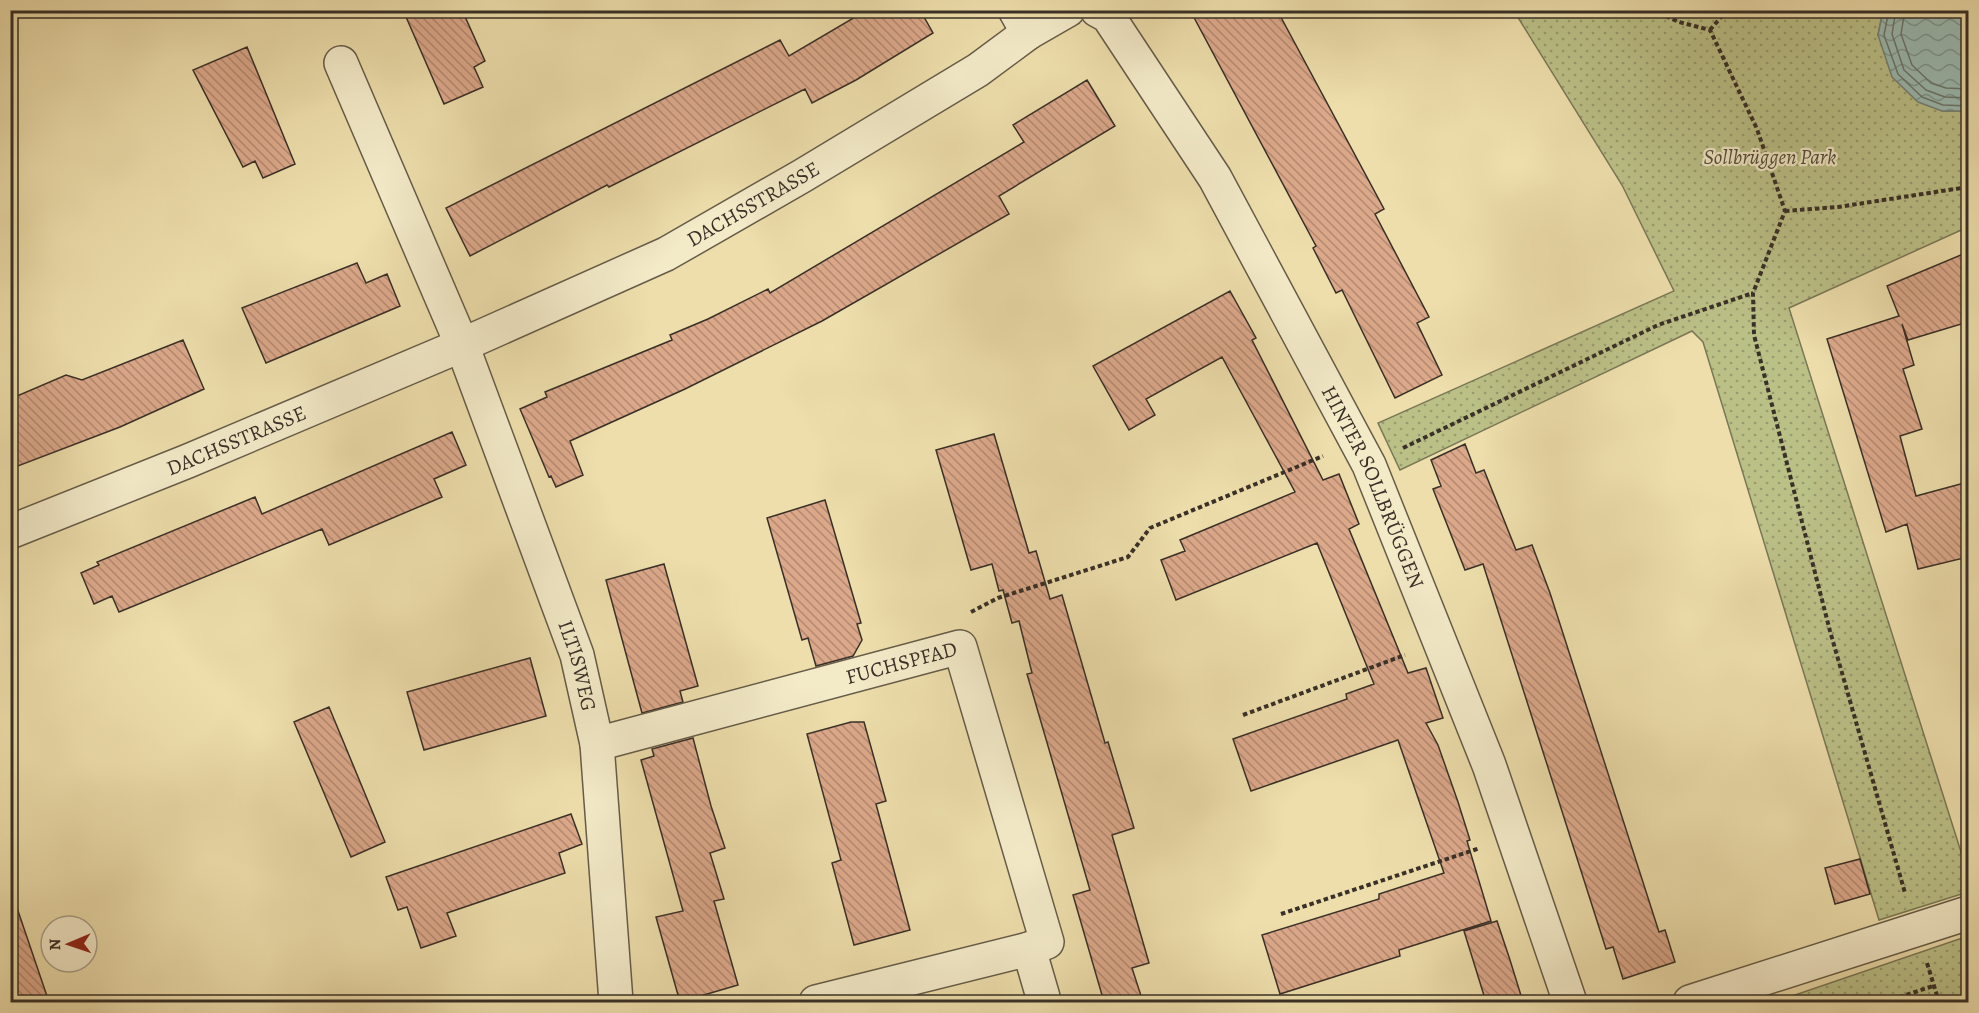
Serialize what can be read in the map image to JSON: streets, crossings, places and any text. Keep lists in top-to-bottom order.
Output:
{
  "streets": {
    "street": [
      "DACHSSTRASSE",
      "HINTER SOLLBRÜGGEN",
      "ILTISWEG",
      "FUCHSPFAD"
    ]
  },
  "crossings": [
    ["DACHSSTRASSE", "ILTISWEG"],
    ["ILTISWEG", "FUCHSPFAD"]
  ],
  "parks": ["Sollbrüggen Park"],
  "north": "left"
}
